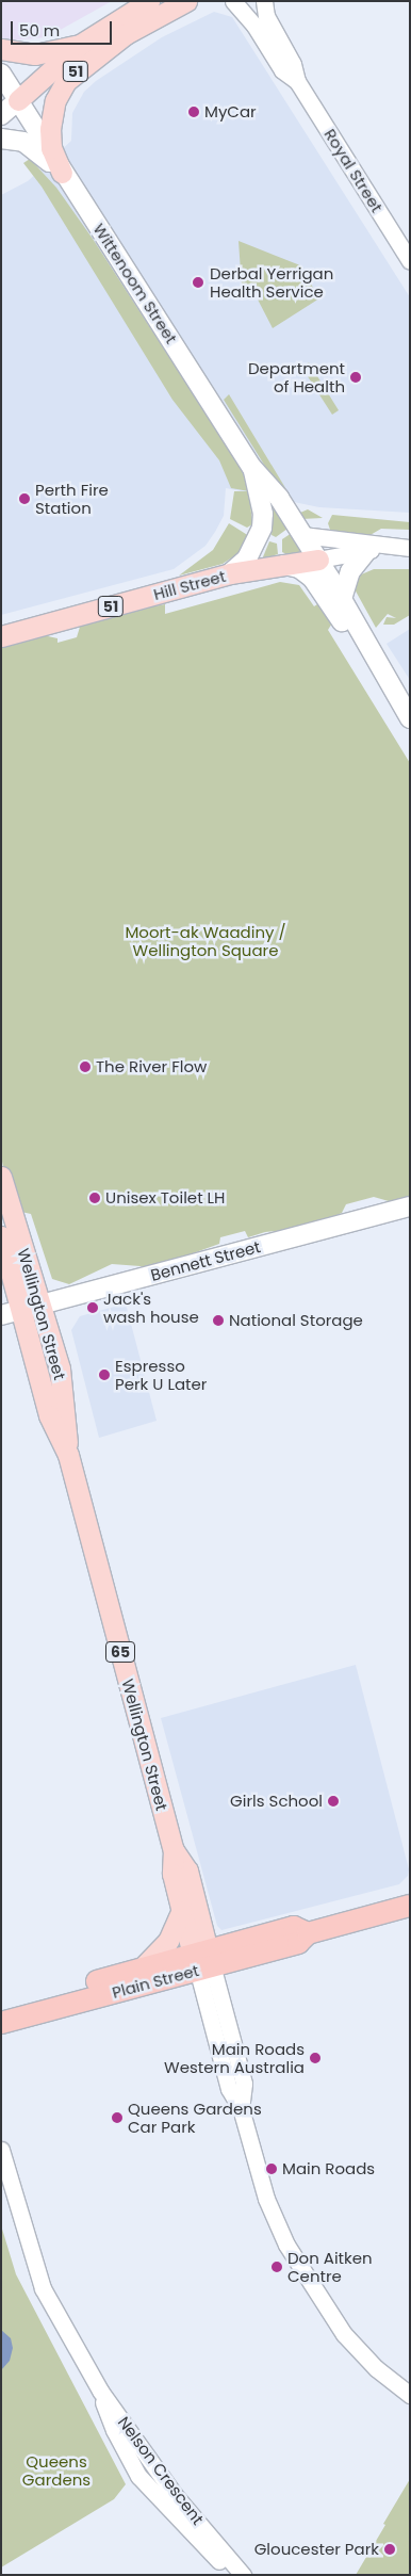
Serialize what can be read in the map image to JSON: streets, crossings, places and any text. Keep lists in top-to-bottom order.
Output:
{
  "streets": {
    "highway": ["Plain Street"],
    "main road": [
      "51",
      "Wittenoom Street",
      "Hill Street",
      "Bennett Street",
      "Wellington Street",
      "65"
    ],
    "street": ["Royal Street", "Nelson Crescent"]
  },
  "crossings": [
    ["51", "Wittenoom Street"],
    ["Wittenoom Street", "Hill Street"],
    ["Bennett Street", "Wellington Street"],
    ["Wellington Street", "Plain Street"]
  ],
  "parks": ["Moort-ak Waadiny / Wellington Square", "Queens Gardens"],
  "places": [
    "MyCar",
    "Derbal Yerrigan Health Service",
    "Department of Health",
    "Perth Fire Station",
    "The River Flow",
    "Unisex Toilet LH",
    "Jack's wash house",
    "National Storage",
    "Espresso Perk U Later",
    "Girls School",
    "Main Roads Western Australia",
    "Queens Gardens Car Park",
    "Main Roads",
    "Don Aitken Centre",
    "Gloucester Park"
  ],
  "scale_bar": "50 m"
}
